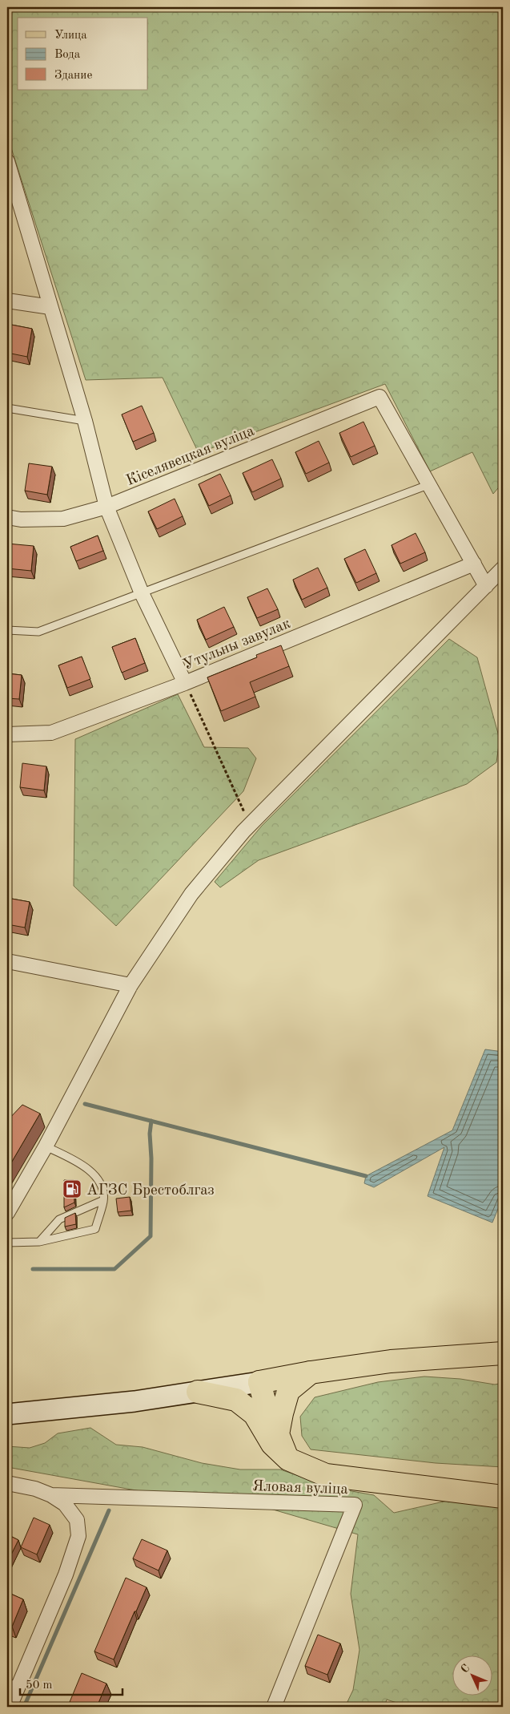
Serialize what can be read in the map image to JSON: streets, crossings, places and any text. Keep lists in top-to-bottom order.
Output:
{
  "streets": {
    "street": ["Кіселявецкая вуліца", "Утульны завулак", "Яловая вуліца"]
  },
  "places": {
    "fuel station": ["АГЗС Брестоблгаз"]
  },
  "legend": ["Улица", "Вода", "Здание"],
  "scale_bar": "50 m",
  "north": "top left"
}
